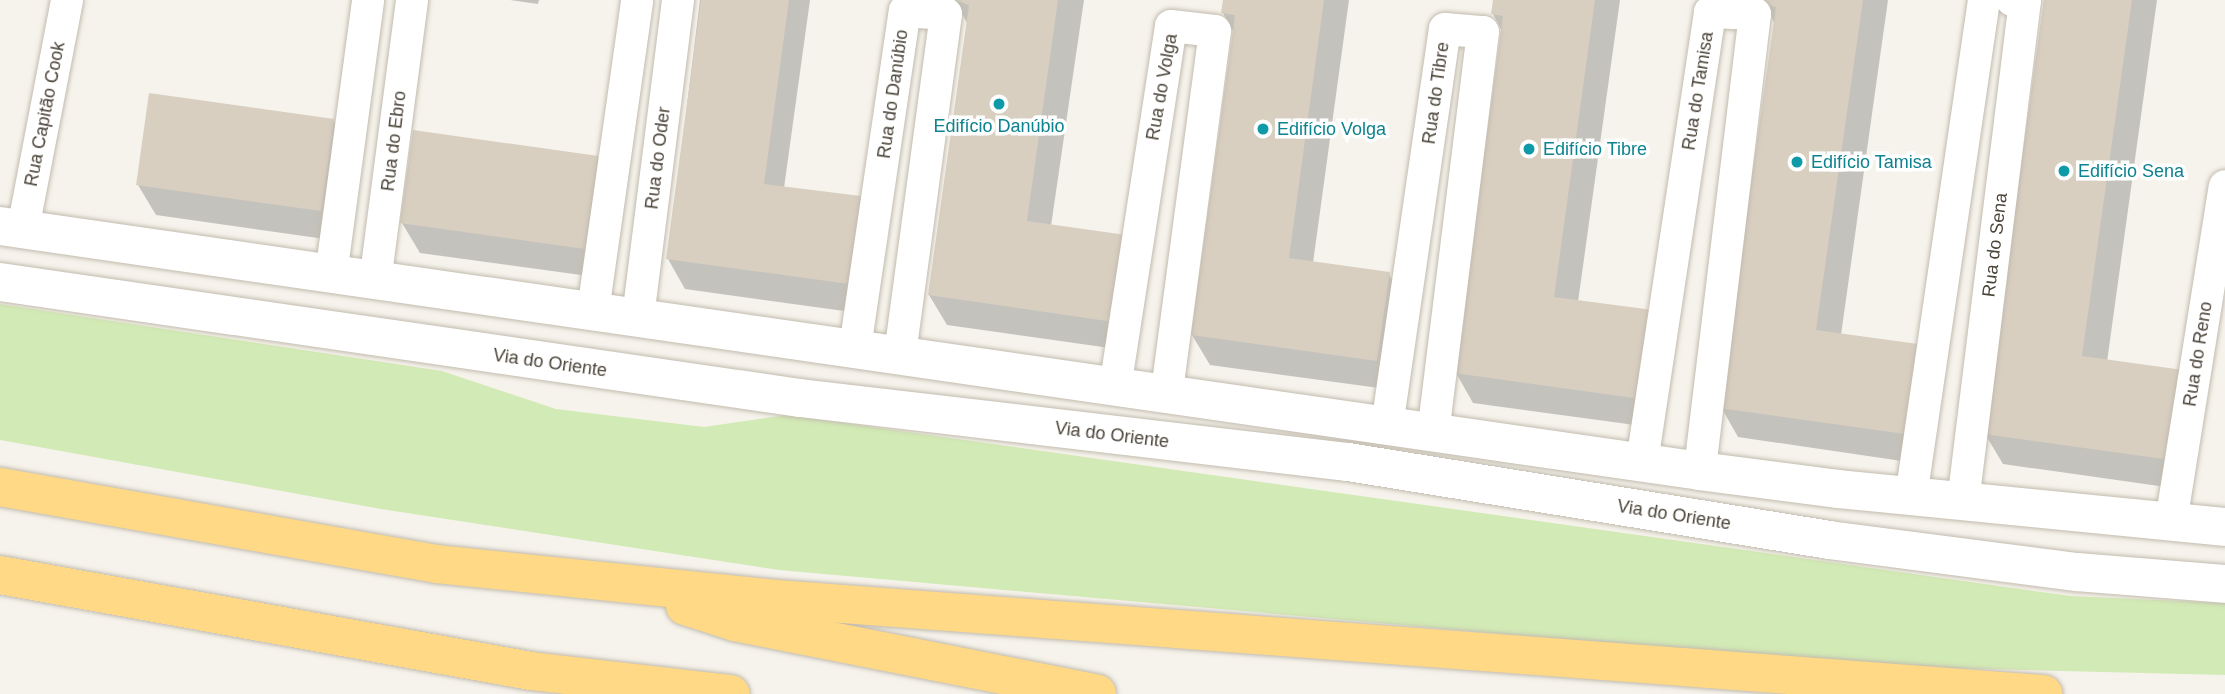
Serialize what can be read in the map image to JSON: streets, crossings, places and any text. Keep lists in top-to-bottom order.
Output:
{
  "streets": {
    "street": [
      "Rua do Volga",
      "Rua do Tamisa",
      "Rua do Tibre",
      "Rua do Danúbio",
      "Rua Capitão Cook",
      "Rua do Ebro",
      "Rua do Oder",
      "Rua do Sena",
      "Rua do Reno",
      "Via do Oriente"
    ]
  },
  "places": [
    "Edifício Danúbio",
    "Edifício Volga",
    "Edifício Tibre",
    "Edifício Tamisa",
    "Edifício Sena"
  ]
}
